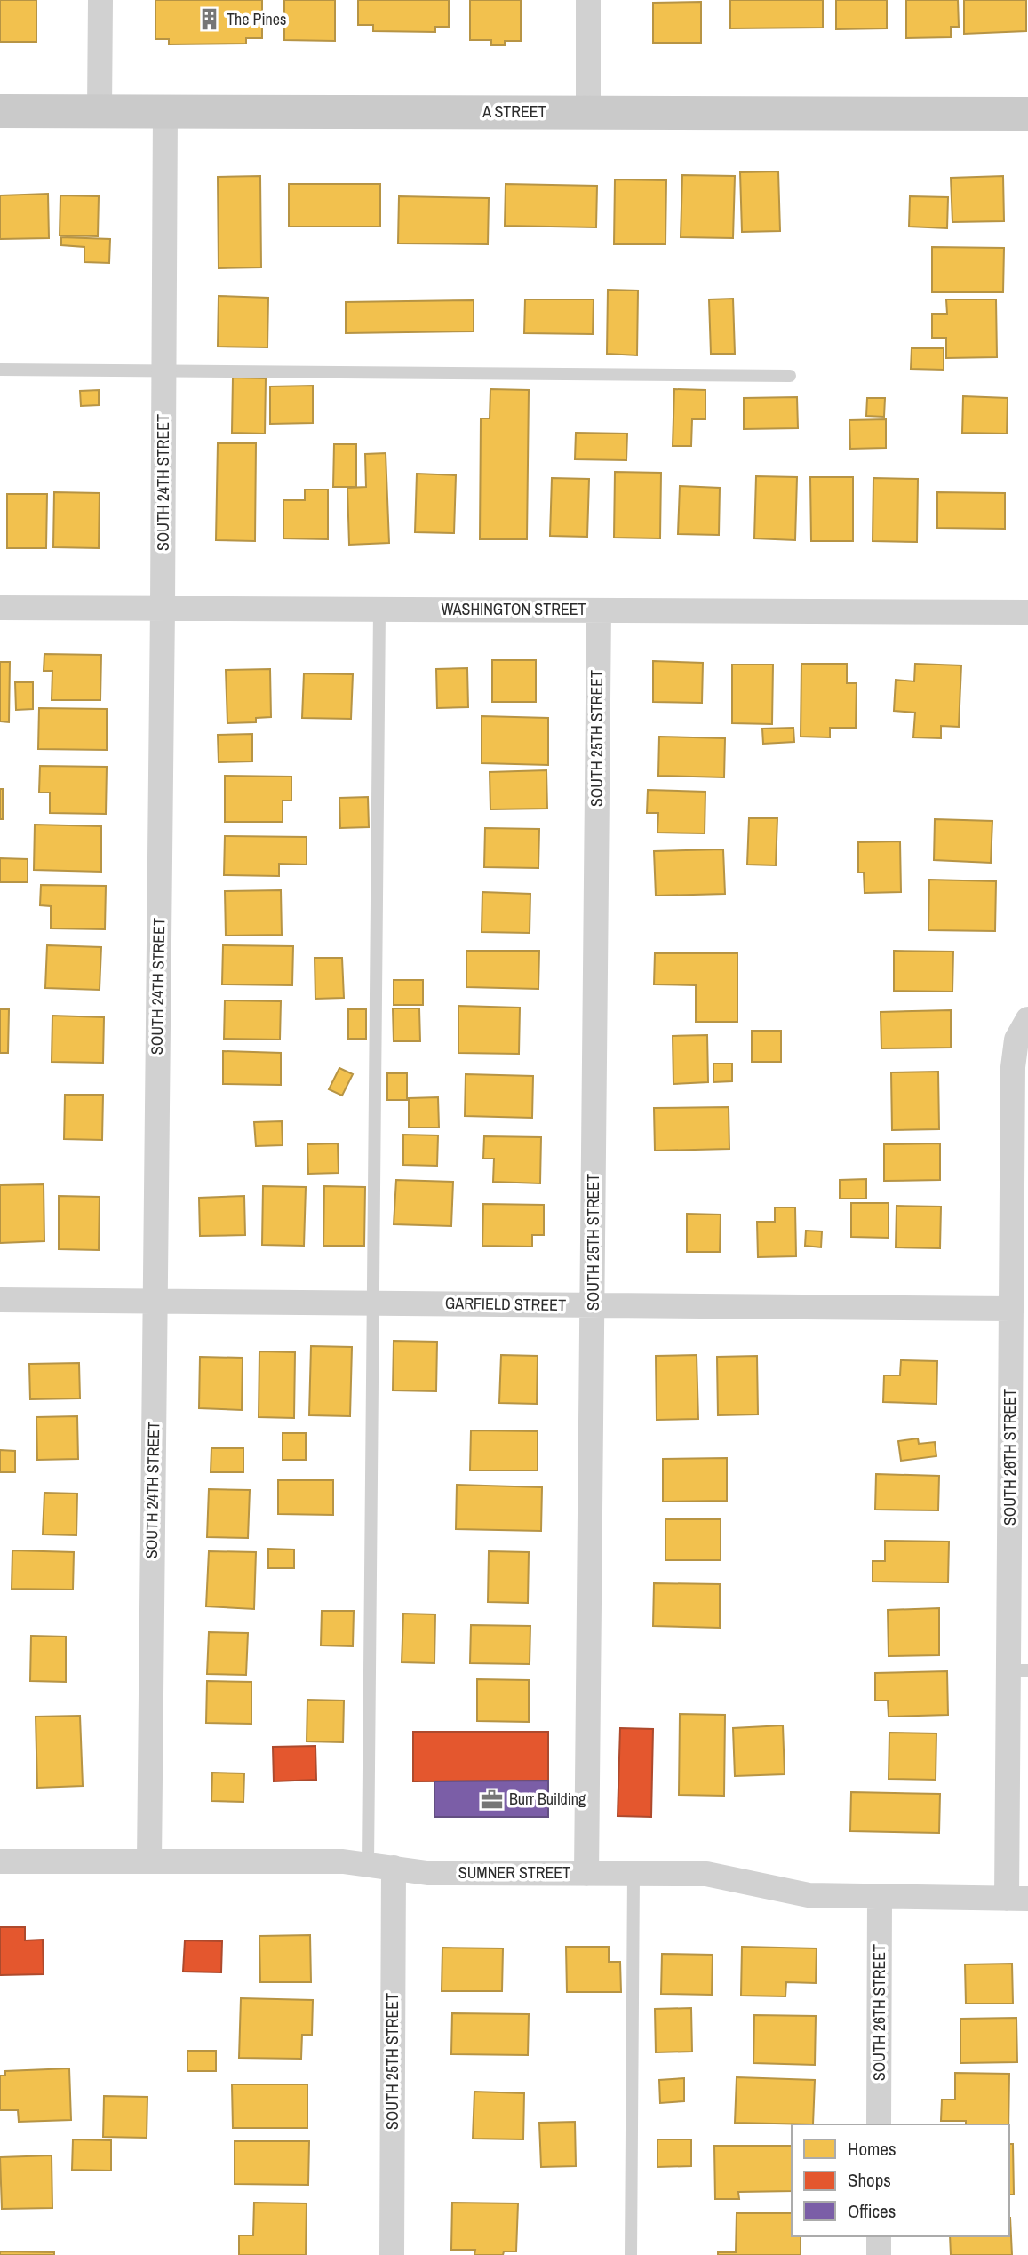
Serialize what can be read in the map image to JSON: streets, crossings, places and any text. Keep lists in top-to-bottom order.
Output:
{
  "streets": {
    "main road": ["A STREET"],
    "street": [
      "SOUTH 24TH STREET",
      "WASHINGTON STREET",
      "SOUTH 25TH STREET",
      "GARFIELD STREET",
      "SOUTH 26TH STREET",
      "SUMNER STREET"
    ]
  },
  "crossings": [
    ["A STREET", "SOUTH 24TH STREET"],
    ["SOUTH 24TH STREET", "WASHINGTON STREET"],
    ["SOUTH 24TH STREET", "GARFIELD STREET"],
    ["SOUTH 24TH STREET", "SUMNER STREET"],
    ["WASHINGTON STREET", "SOUTH 25TH STREET"],
    ["SOUTH 25TH STREET", "GARFIELD STREET"],
    ["SOUTH 25TH STREET", "SUMNER STREET"],
    ["GARFIELD STREET", "SOUTH 26TH STREET"],
    ["SOUTH 26TH STREET", "SUMNER STREET"]
  ],
  "places": {
    "building": ["The Pines"],
    "office": ["Burr Building"]
  },
  "legend": ["Homes", "Shops", "Offices"]
}
